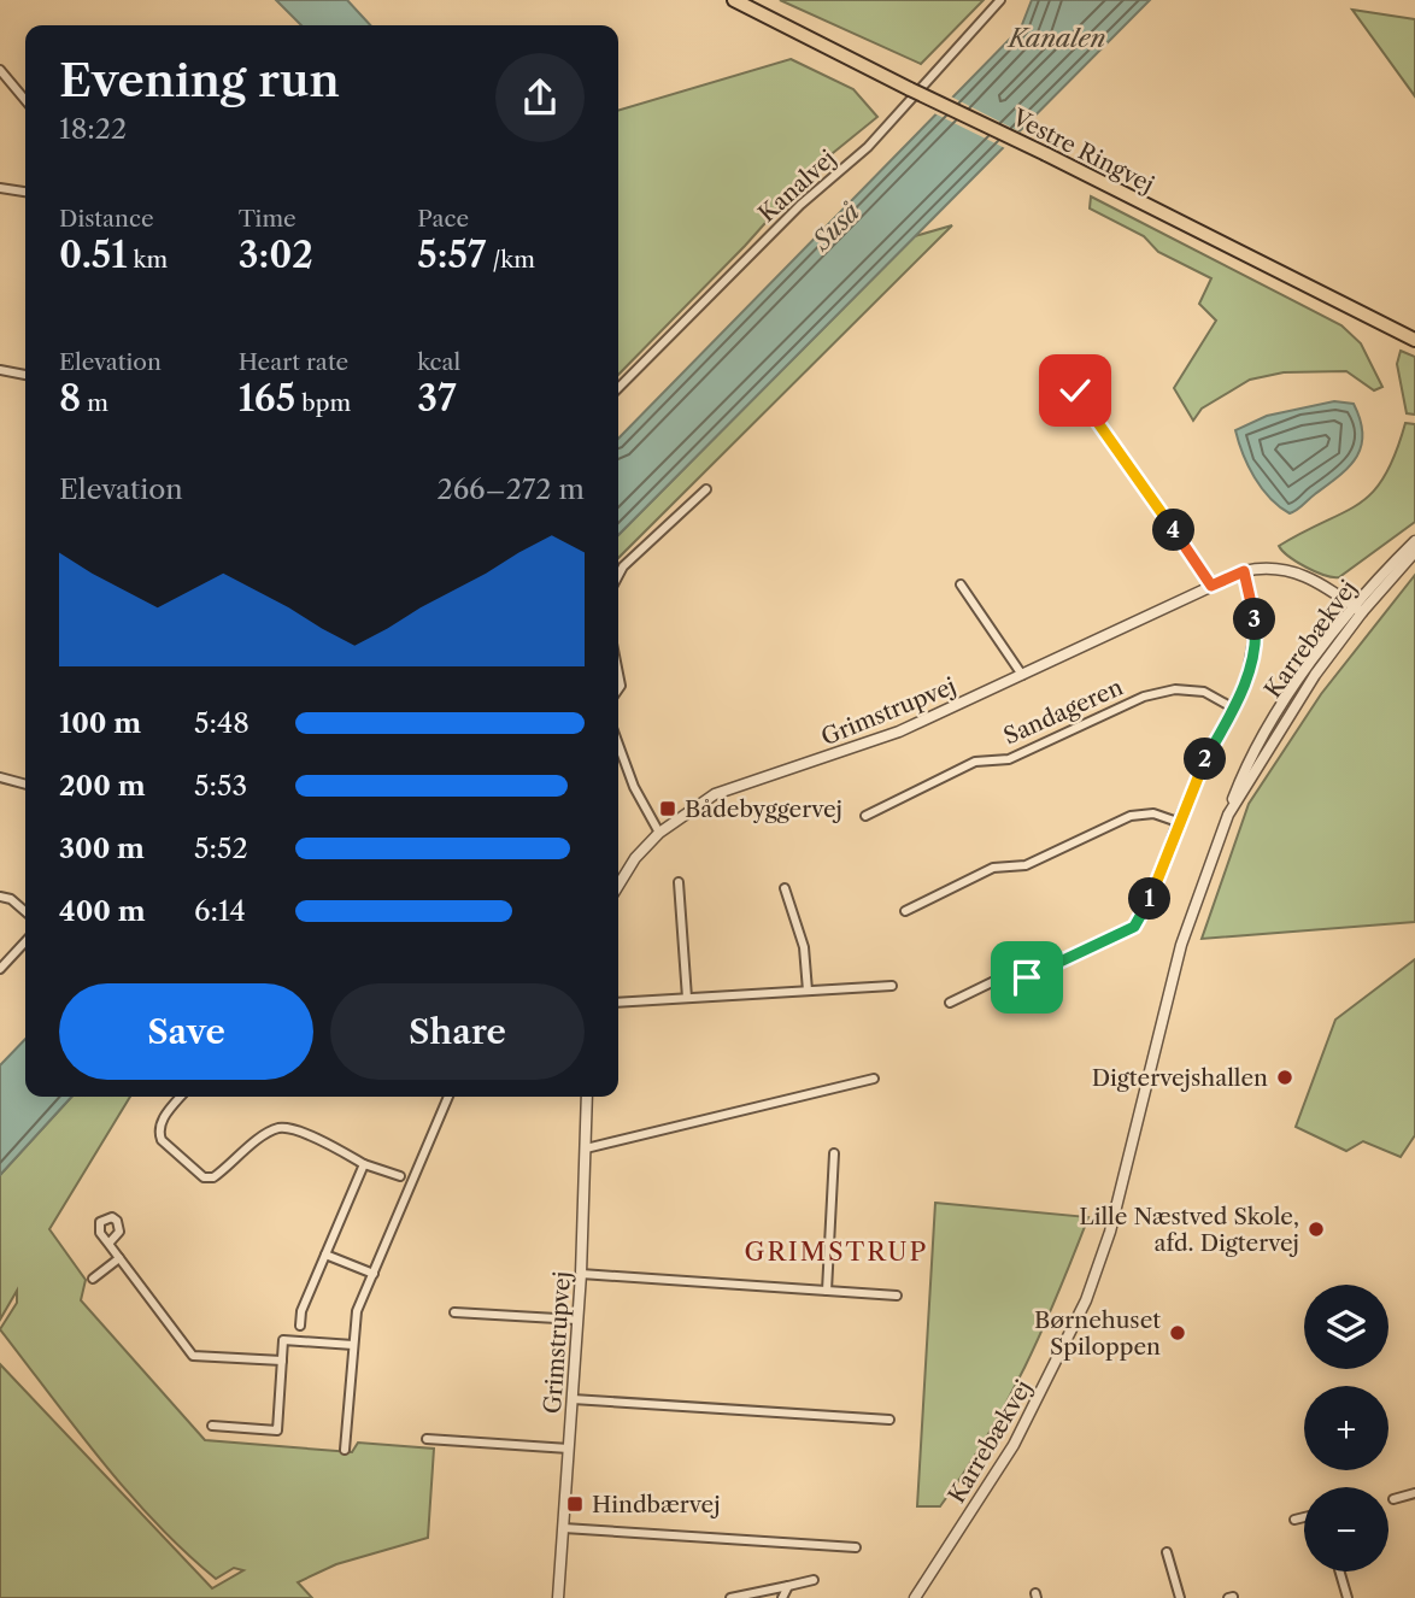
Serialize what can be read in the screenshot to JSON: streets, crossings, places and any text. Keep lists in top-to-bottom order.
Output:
{
  "streets": {
    "main road": ["Vestre Ringvej"],
    "street": [
      "Kanalvej",
      "Karrebækvej",
      "Grimstrupvej",
      "Sandageren"
    ]
  },
  "crossings": [
    ["Karrebækvej", "Grimstrupvej"]
  ],
  "districts": ["GRIMSTRUP"],
  "water": ["Kanalen", "Suså"],
  "places": {
    "transit": ["Bådebyggervej", "Hindbærvej"],
    "other": ["Digtervejshallen", "Lille Næstved Skole, afd. Digtervej", "Børnehuset Spiloppen"]
  },
  "page": {
    "heading": ["Evening run", "18:22"],
    "stats": [
      ["Distance", "0.51 km"],
      ["Time", "3:02"],
      ["Pace", "5:57 /km"],
      ["Elevation", "8 m"],
      ["Heart rate", "165 bpm"],
      ["kcal", "37"]
    ],
    "chart": ["Elevation", "266–272 m"],
    "pins": [
      "4",
      "3",
      "2",
      "1"
    ],
    "list": [
      {
        "name": "100 m",
        "note": "5:48"
      },
      {
        "name": "200 m",
        "note": "5:53"
      },
      {
        "name": "300 m",
        "note": "5:52"
      },
      {
        "name": "400 m",
        "note": "6:14"
      }
    ],
    "buttons": ["Save", "Share"],
    "map_buttons": ["+", "−"]
  }
}
